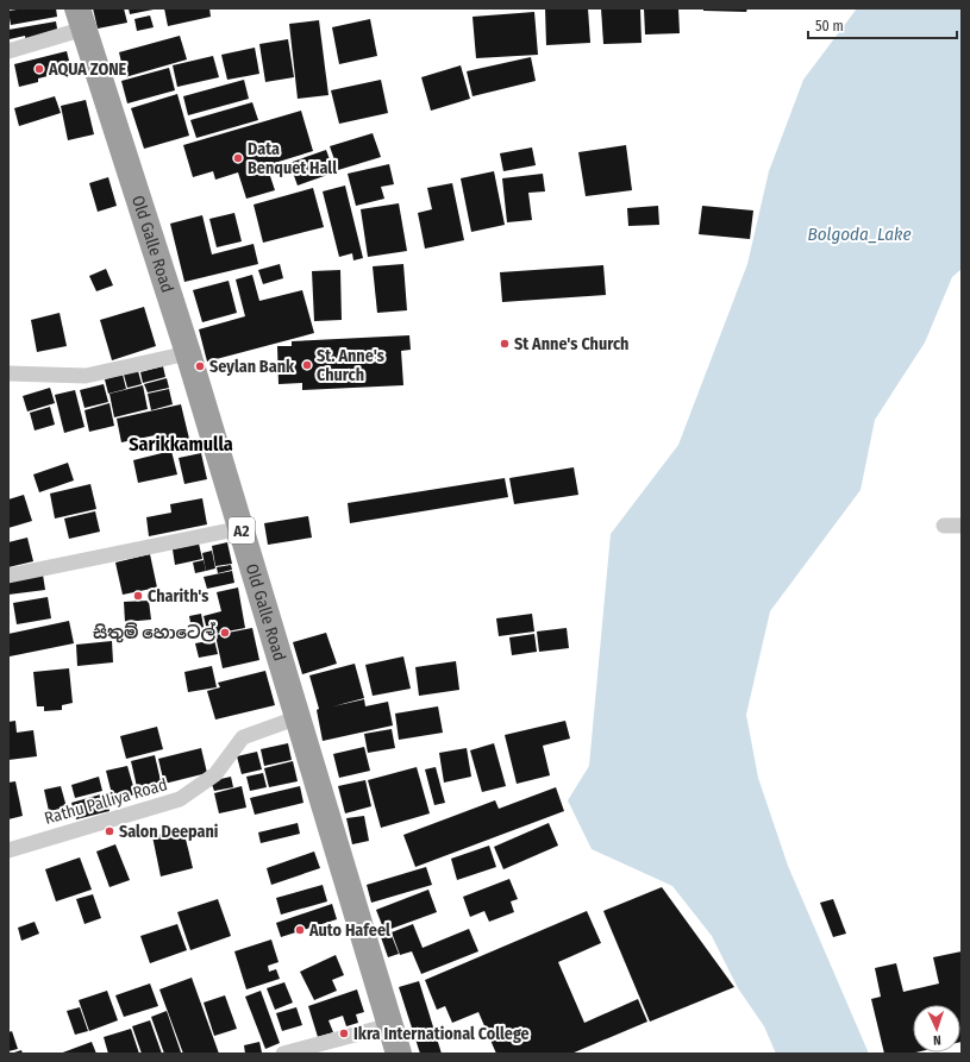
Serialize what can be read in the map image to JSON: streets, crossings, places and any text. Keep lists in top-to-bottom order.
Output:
{
  "streets": {
    "highway": ["Old Galle Road", "A2"],
    "street": ["Rathu Palliya Road"]
  },
  "crossings": [
    ["Old Galle Road", "Rathu Palliya Road"]
  ],
  "districts": ["Sarikkamulla"],
  "water": ["Bolgoda_Lake"],
  "places": [
    "AQUA ZONE",
    "Data Benquet Hall",
    "St Anne's Church",
    "St. Anne's Church",
    "Seylan Bank",
    "Charith's",
    "සිතුම් හොටෙල්",
    "Salon Deepani",
    "Auto Hafeel",
    "Ikra International College"
  ],
  "scale_bar": "50 m",
  "north": "bottom"
}
